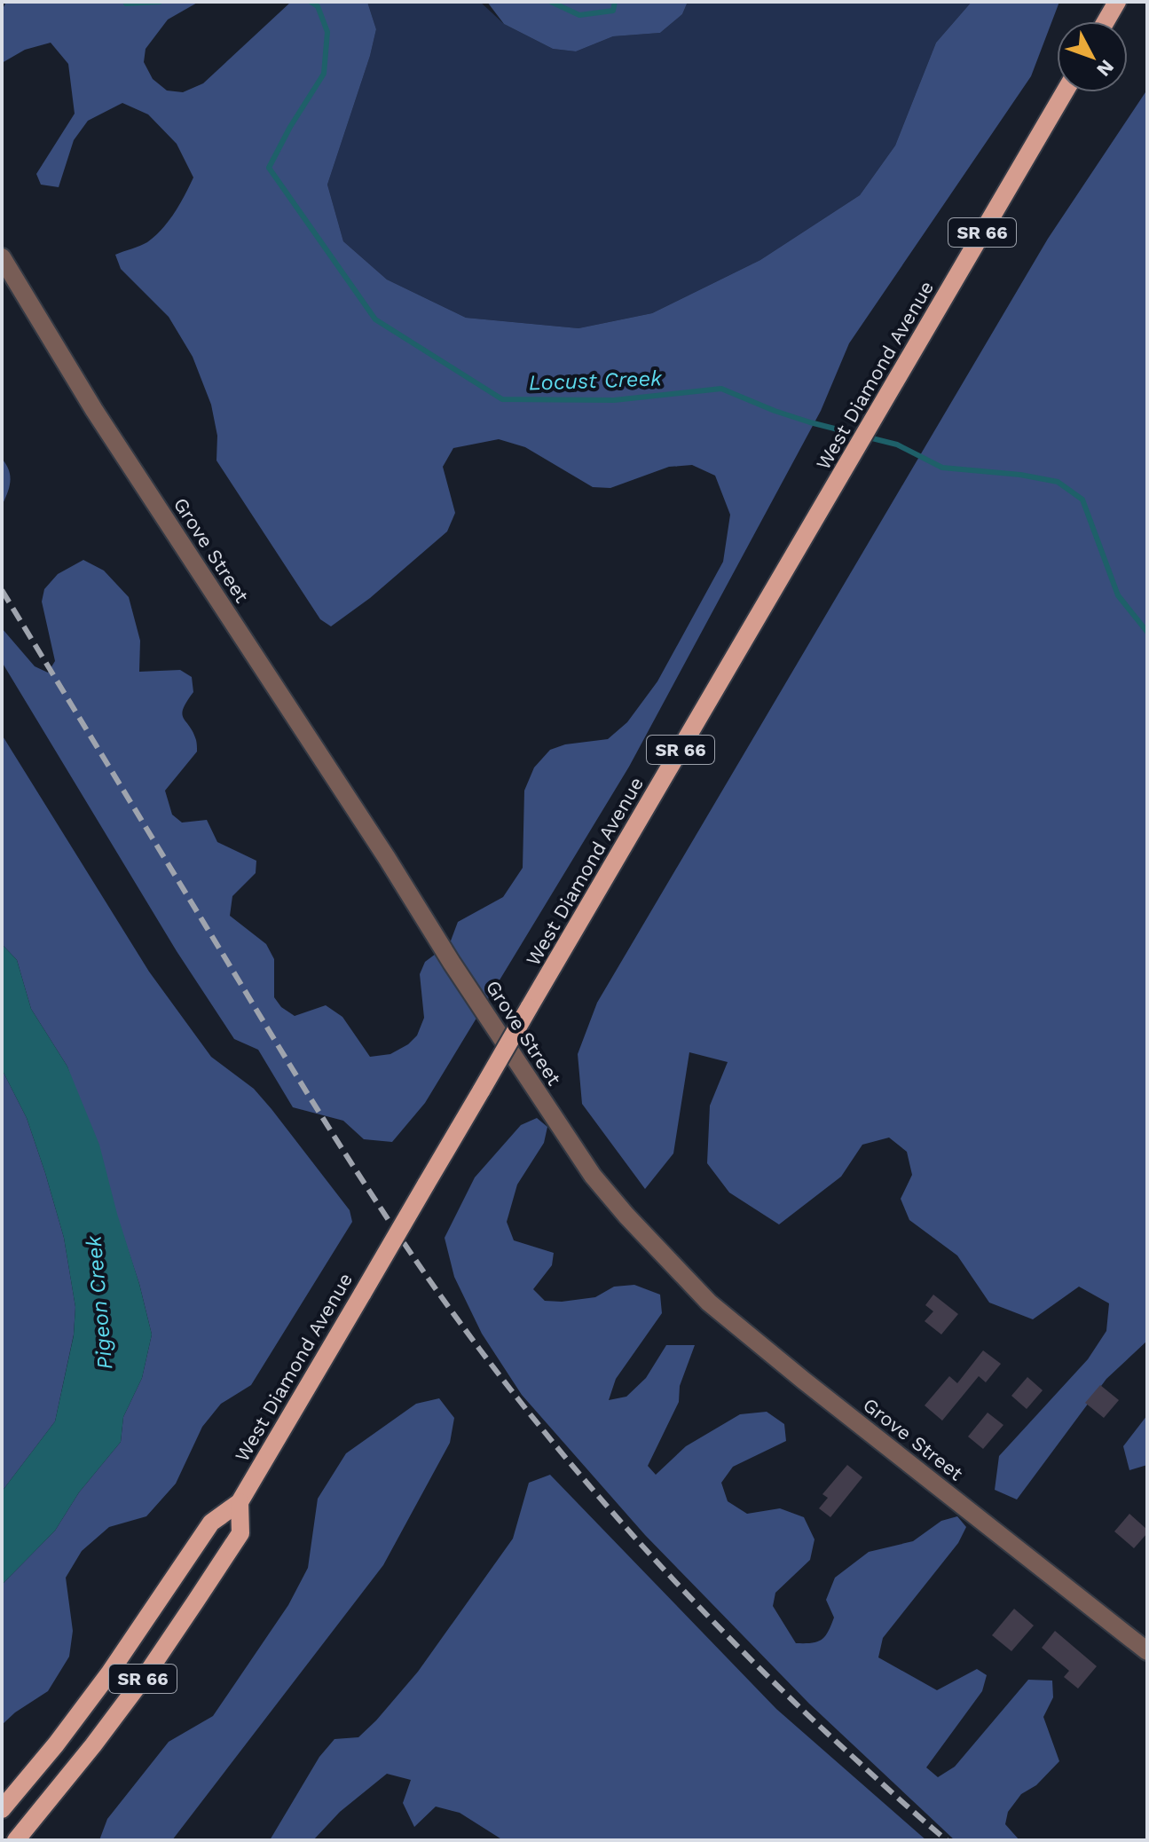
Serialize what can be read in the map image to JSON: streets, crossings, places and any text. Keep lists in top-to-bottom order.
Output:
{
  "streets": {
    "main road": ["SR 66", "West Diamond Avenue"],
    "street": ["Grove Street"]
  },
  "water": ["Locust Creek", "Pigeon Creek"],
  "north": "bottom right"
}
